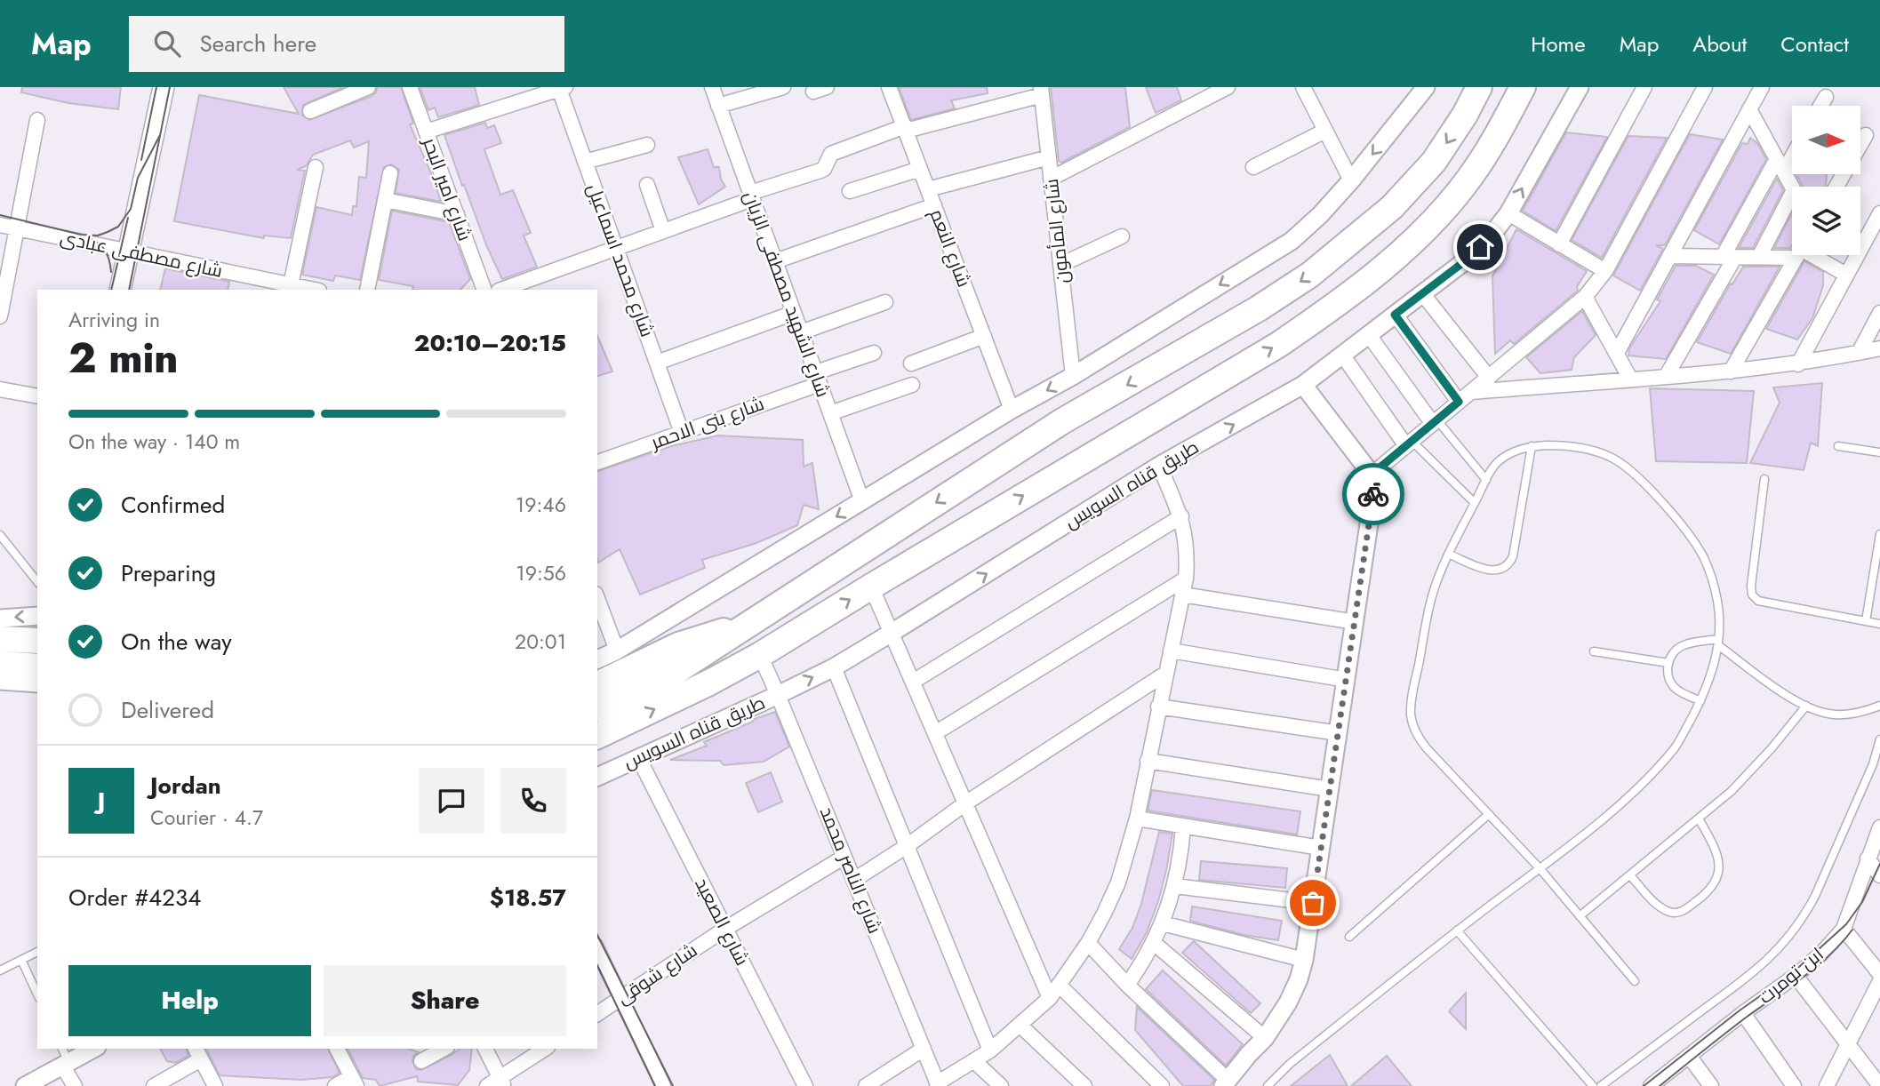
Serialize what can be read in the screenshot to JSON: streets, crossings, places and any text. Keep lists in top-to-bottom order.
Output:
{
  "streets": {
    "highway": ["طريق قناه السويس"],
    "street": [
      "شارع امير البحر",
      "شارع المأمون",
      "شارع النعم",
      "شارع مصطفى عبادى",
      "شارع محمد اسماعيل",
      "شارع الشهيد مصطفى الزيان",
      "شارع بنى الاحمر",
      "شارع الناصر محمد",
      "شارع الصعيد",
      "شارع شوقى",
      "ابن تومرت"
    ]
  },
  "crossings": [
    ["شارع محمد اسماعيل", "شارع بنى الاحمر"],
    ["شارع الشهيد مصطفى الزيان", "شارع بنى الاحمر"],
    ["طريق قناه السويس", "شارع الناصر محمد"],
    ["طريق قناه السويس", "شارع الصعيد"],
    ["شارع الناصر محمد", "شارع شوقى"],
    ["شارع الصعيد", "شارع شوقى"]
  ],
  "north": "right",
  "page": {
    "header": "Map",
    "search": "Search here",
    "nav": [
      "Home",
      "Map",
      "About",
      "Contact"
    ],
    "heading": ["2 min", "Arriving in", "20:10–20:15"],
    "panel": [
      "Jordan",
      "Courier · 4.7",
      "Order #4234",
      "$18.57"
    ],
    "bar": "On the way · 140 m",
    "list": [
      ["Confirmed", "19:46"],
      ["Preparing", "19:56"],
      ["On the way", "20:01"],
      "Delivered"
    ],
    "round": "J",
    "buttons": ["Help", "Share"]
  }
}
